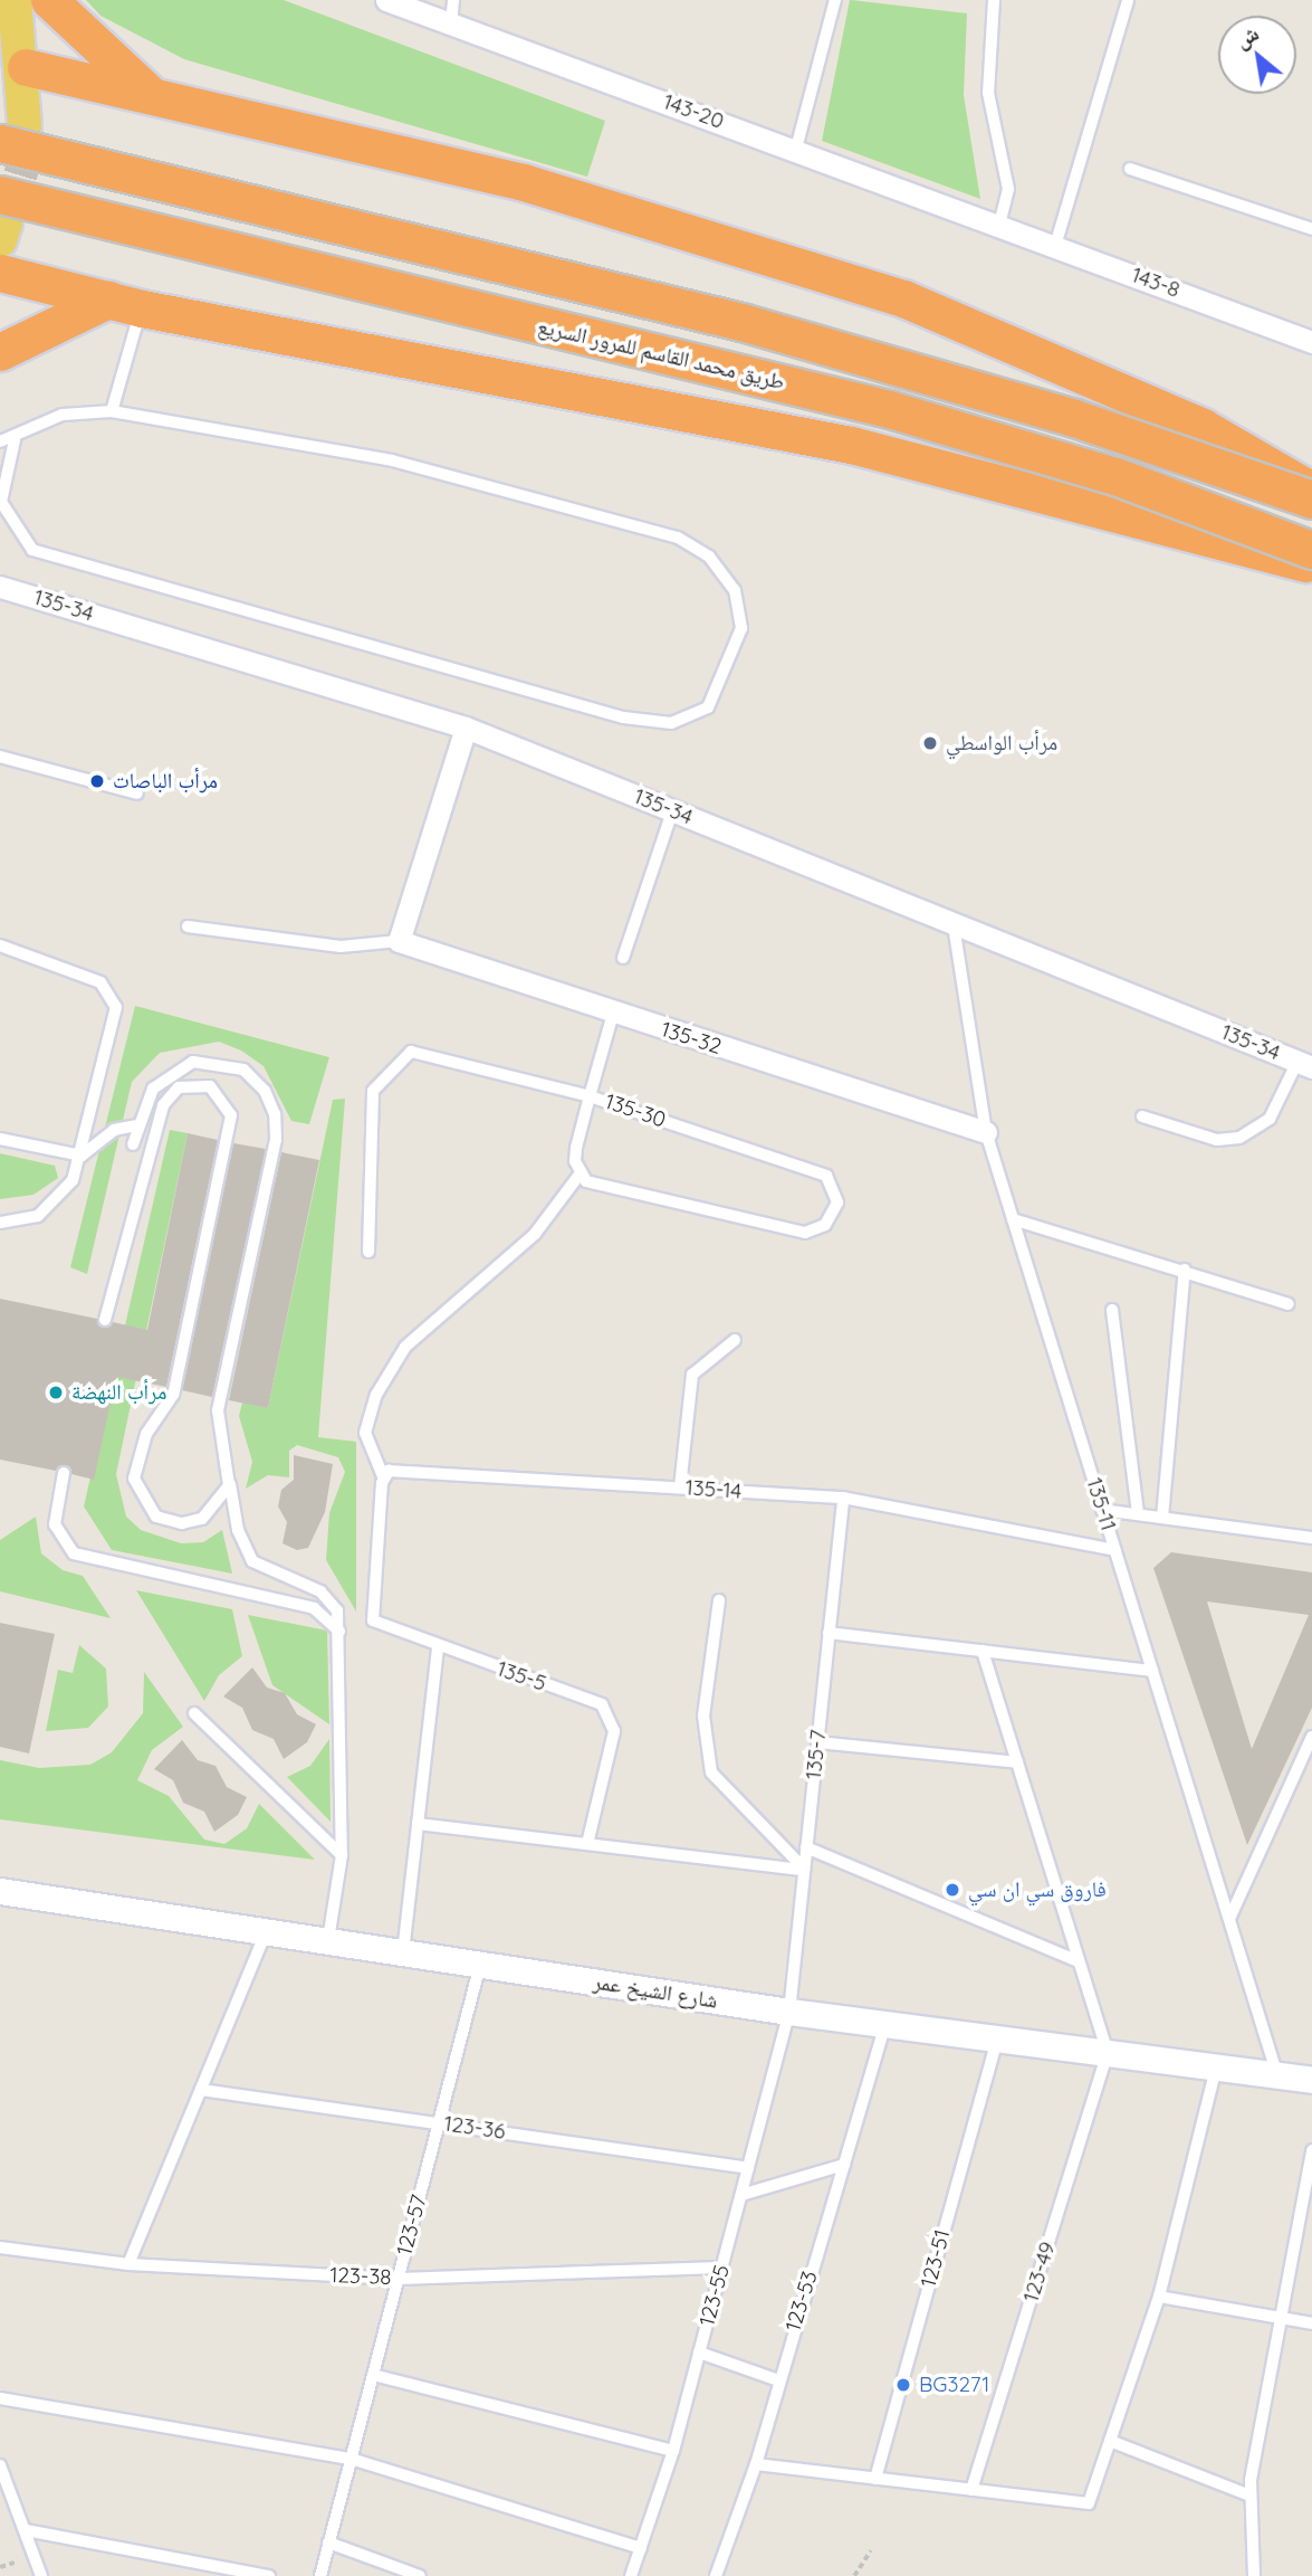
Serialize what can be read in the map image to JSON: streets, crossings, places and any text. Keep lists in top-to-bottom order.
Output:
{
  "streets": {
    "highway": ["طريق محمد القاسم للمرور السريع"],
    "street": [
      "143-20",
      "143-8",
      "135-34",
      "135-32",
      "شارع الشيخ عمر"
    ],
    "lane": [
      "135-30",
      "135-14",
      "135-11",
      "135-5",
      "135-7",
      "123-36",
      "123-57",
      "123-51",
      "123-49",
      "123-38",
      "123-55",
      "123-53"
    ]
  },
  "crossings": [
    ["143-20", "143-8"],
    ["135-34", "135-11"],
    ["135-32", "135-11"],
    ["135-14", "135-11"],
    ["135-14", "135-5"],
    ["135-14", "135-7"],
    ["135-11", "شارع الشيخ عمر"],
    ["135-7", "شارع الشيخ عمر"],
    ["135-7", "123-55"],
    ["شارع الشيخ عمر", "123-57"],
    ["شارع الشيخ عمر", "123-51"],
    ["شارع الشيخ عمر", "123-49"],
    ["شارع الشيخ عمر", "123-55"],
    ["شارع الشيخ عمر", "123-53"],
    ["123-36", "123-57"],
    ["123-36", "123-55"],
    ["123-57", "123-38"],
    ["123-38", "123-55"]
  ],
  "places": [
    "مرأب الواسطي",
    "مرأب الباصات",
    "مرأب النهضة",
    "فاروق سي ان سي",
    "BG3271"
  ],
  "north": "top left"
}
